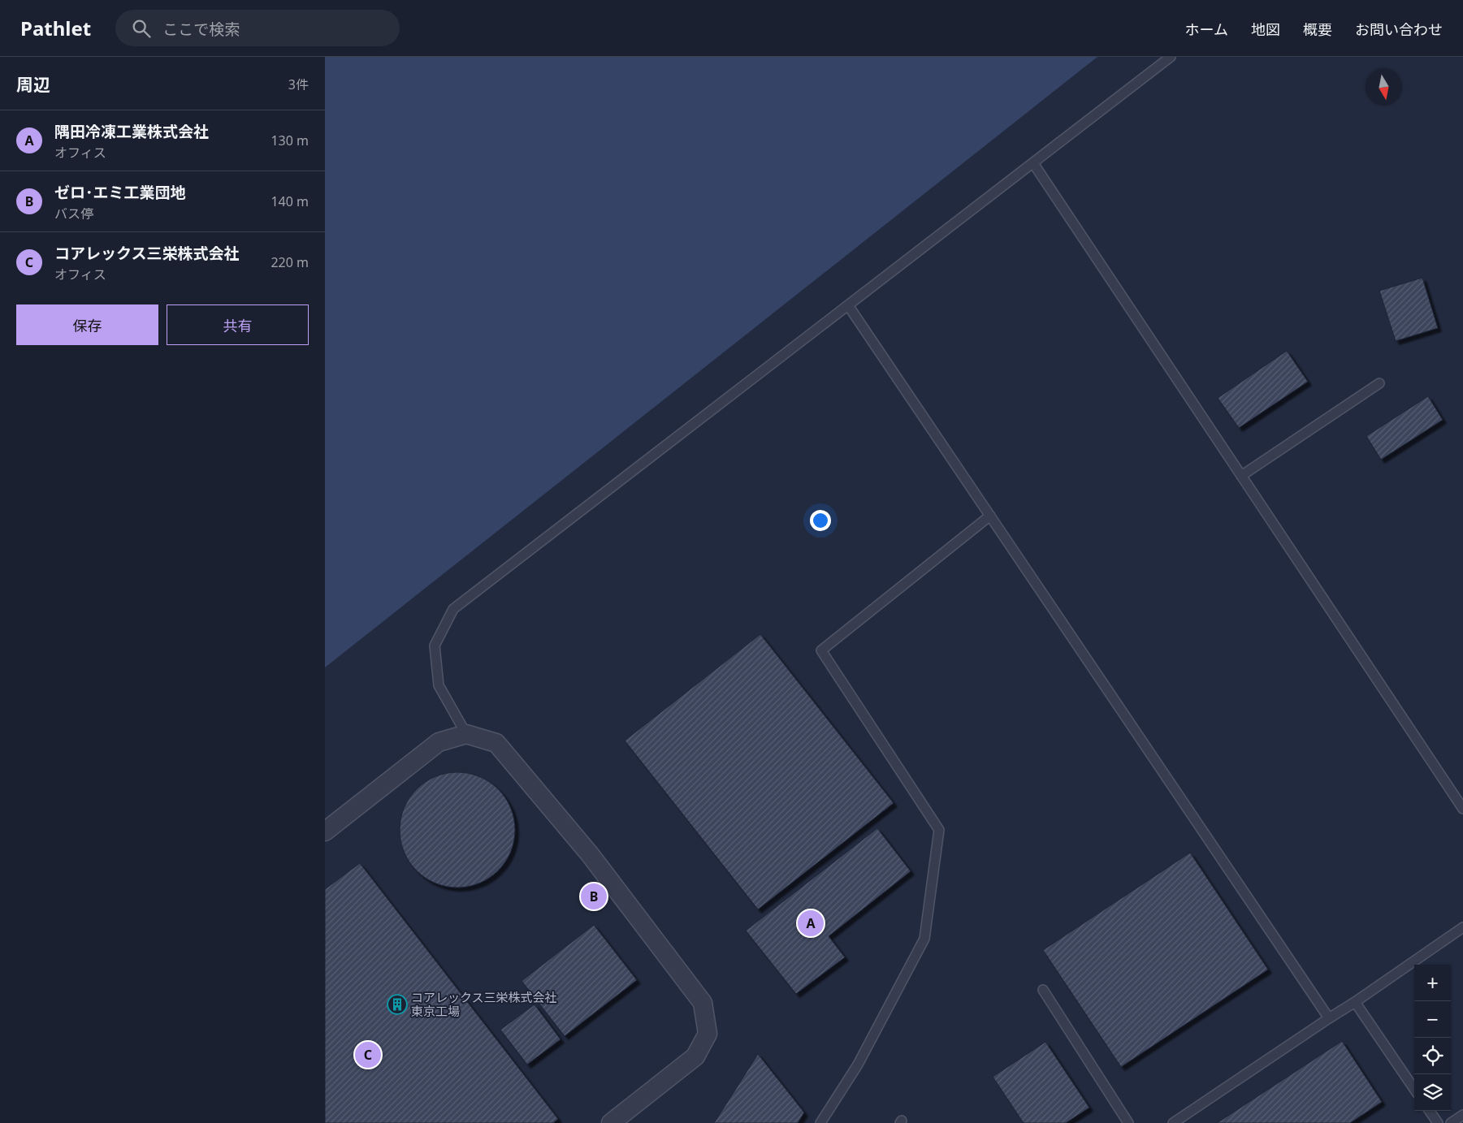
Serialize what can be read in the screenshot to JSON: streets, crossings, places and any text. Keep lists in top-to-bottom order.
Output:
{
  "places": {
    "building": ["コアレックス三栄株式会社 東京工場"]
  },
  "north": "bottom",
  "page": {
    "header": "Pathlet",
    "search": "ここで検索",
    "nav": [
      "ホーム",
      "地図",
      "概要",
      "お問い合わせ"
    ],
    "heading": ["周辺", "3件"],
    "list": [
      {
        "mark": "A",
        "name": "隅田冷凍工業株式会社",
        "note": "オフィス",
        "value": "130 m"
      },
      {
        "mark": "B",
        "name": "ゼロ･エミ工業団地",
        "note": "バス停",
        "value": "140 m"
      },
      {
        "mark": "C",
        "name": "コアレックス三栄株式会社",
        "note": "オフィス",
        "value": "220 m"
      }
    ],
    "buttons": ["保存", "共有"],
    "pins": ["B", "A", "C"],
    "map_buttons": ["+", "−"]
  }
}
